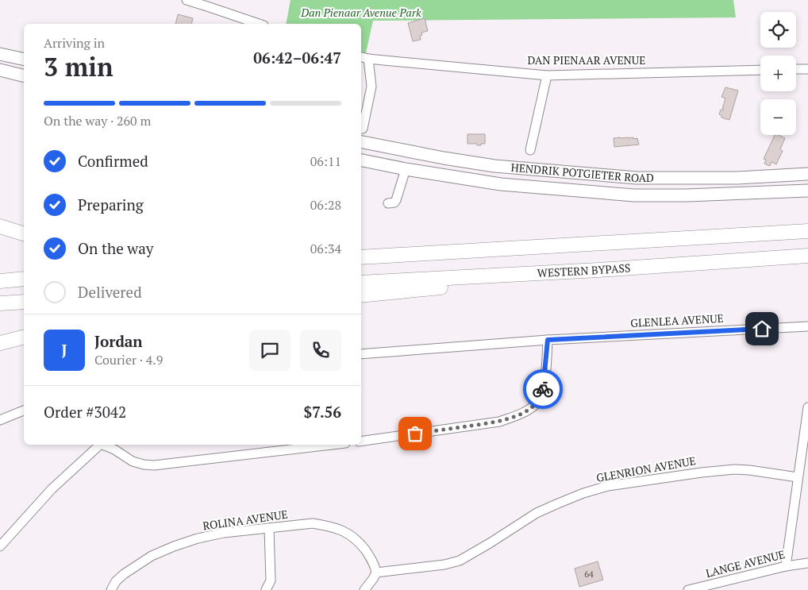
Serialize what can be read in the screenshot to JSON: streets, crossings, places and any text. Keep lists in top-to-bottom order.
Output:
{
  "streets": {
    "highway": ["WESTERN BYPASS"],
    "main road": ["HENDRIK POTGIETER ROAD"],
    "street": [
      "DAN PIENAAR AVENUE",
      "GLENLEA AVENUE",
      "GLENRION AVENUE",
      "ROLINA AVENUE",
      "LANGE AVENUE"
    ]
  },
  "crossings": [
    ["GLENRION AVENUE", "ROLINA AVENUE"]
  ],
  "parks": ["Dan Pienaar Avenue Park"],
  "house_numbers": ["64"],
  "page": {
    "map_buttons": ["+", "−"],
    "heading": ["3 min", "Arriving in", "06:42–06:47"],
    "panel": [
      "Jordan",
      "Courier · 4.9",
      "Order #3042",
      "$7.56"
    ],
    "bar": "On the way · 260 m",
    "list": [
      ["Confirmed", "06:11"],
      ["Preparing", "06:28"],
      ["On the way", "06:34"],
      "Delivered"
    ],
    "round": "J"
  }
}
